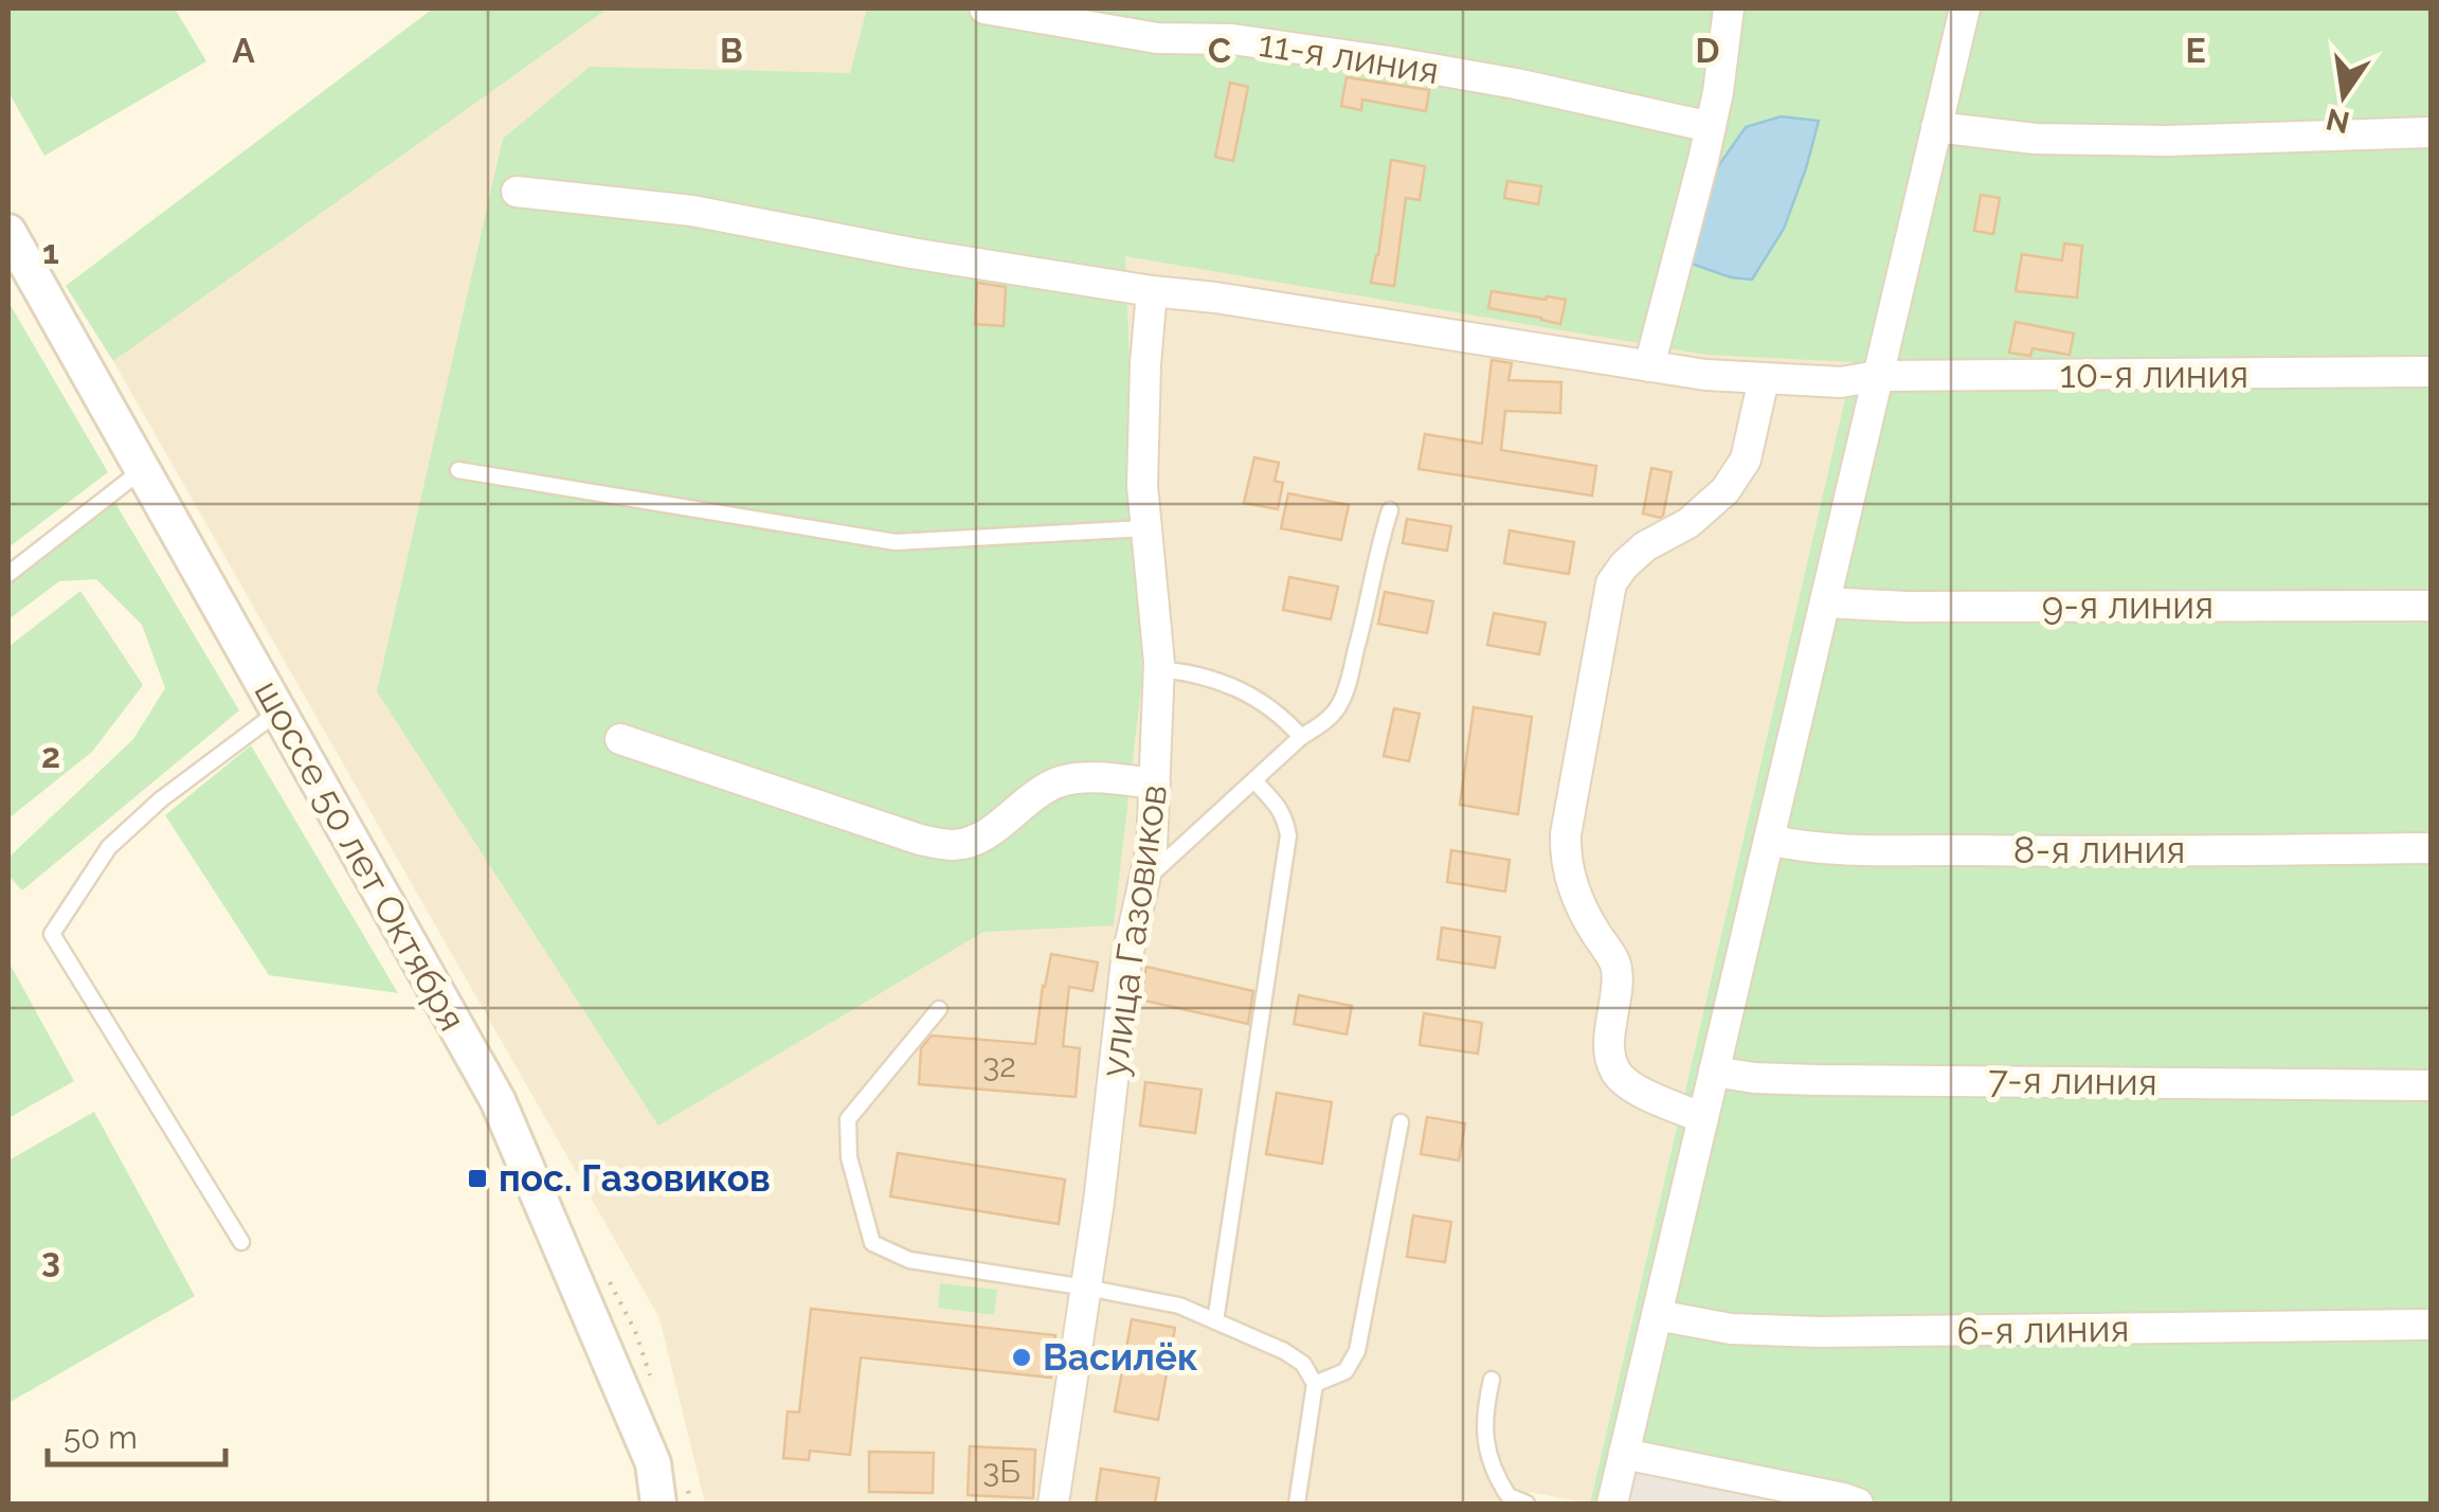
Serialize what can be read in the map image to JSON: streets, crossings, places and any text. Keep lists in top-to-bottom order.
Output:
{
  "streets": {
    "street": [
      "11-я линия",
      "10-я линия",
      "9-я линия",
      "8-я линия",
      "шоссе 50 лет Октября",
      "улица Газовиков",
      "7-я линия",
      "6-я линия"
    ]
  },
  "crossings": [
    ["10-я линия", "улица Газовиков"]
  ],
  "places": {
    "transit": ["пос. Газовиков"],
    "other": ["Василёк"]
  },
  "house_numbers": ["32", "3Б"],
  "scale_bar": "50 m",
  "north": "bottom",
  "grid": {
    "columns": [
      "A",
      "B",
      "C",
      "D",
      "E"
    ],
    "rows": ["1", "2", "3"]
  }
}
